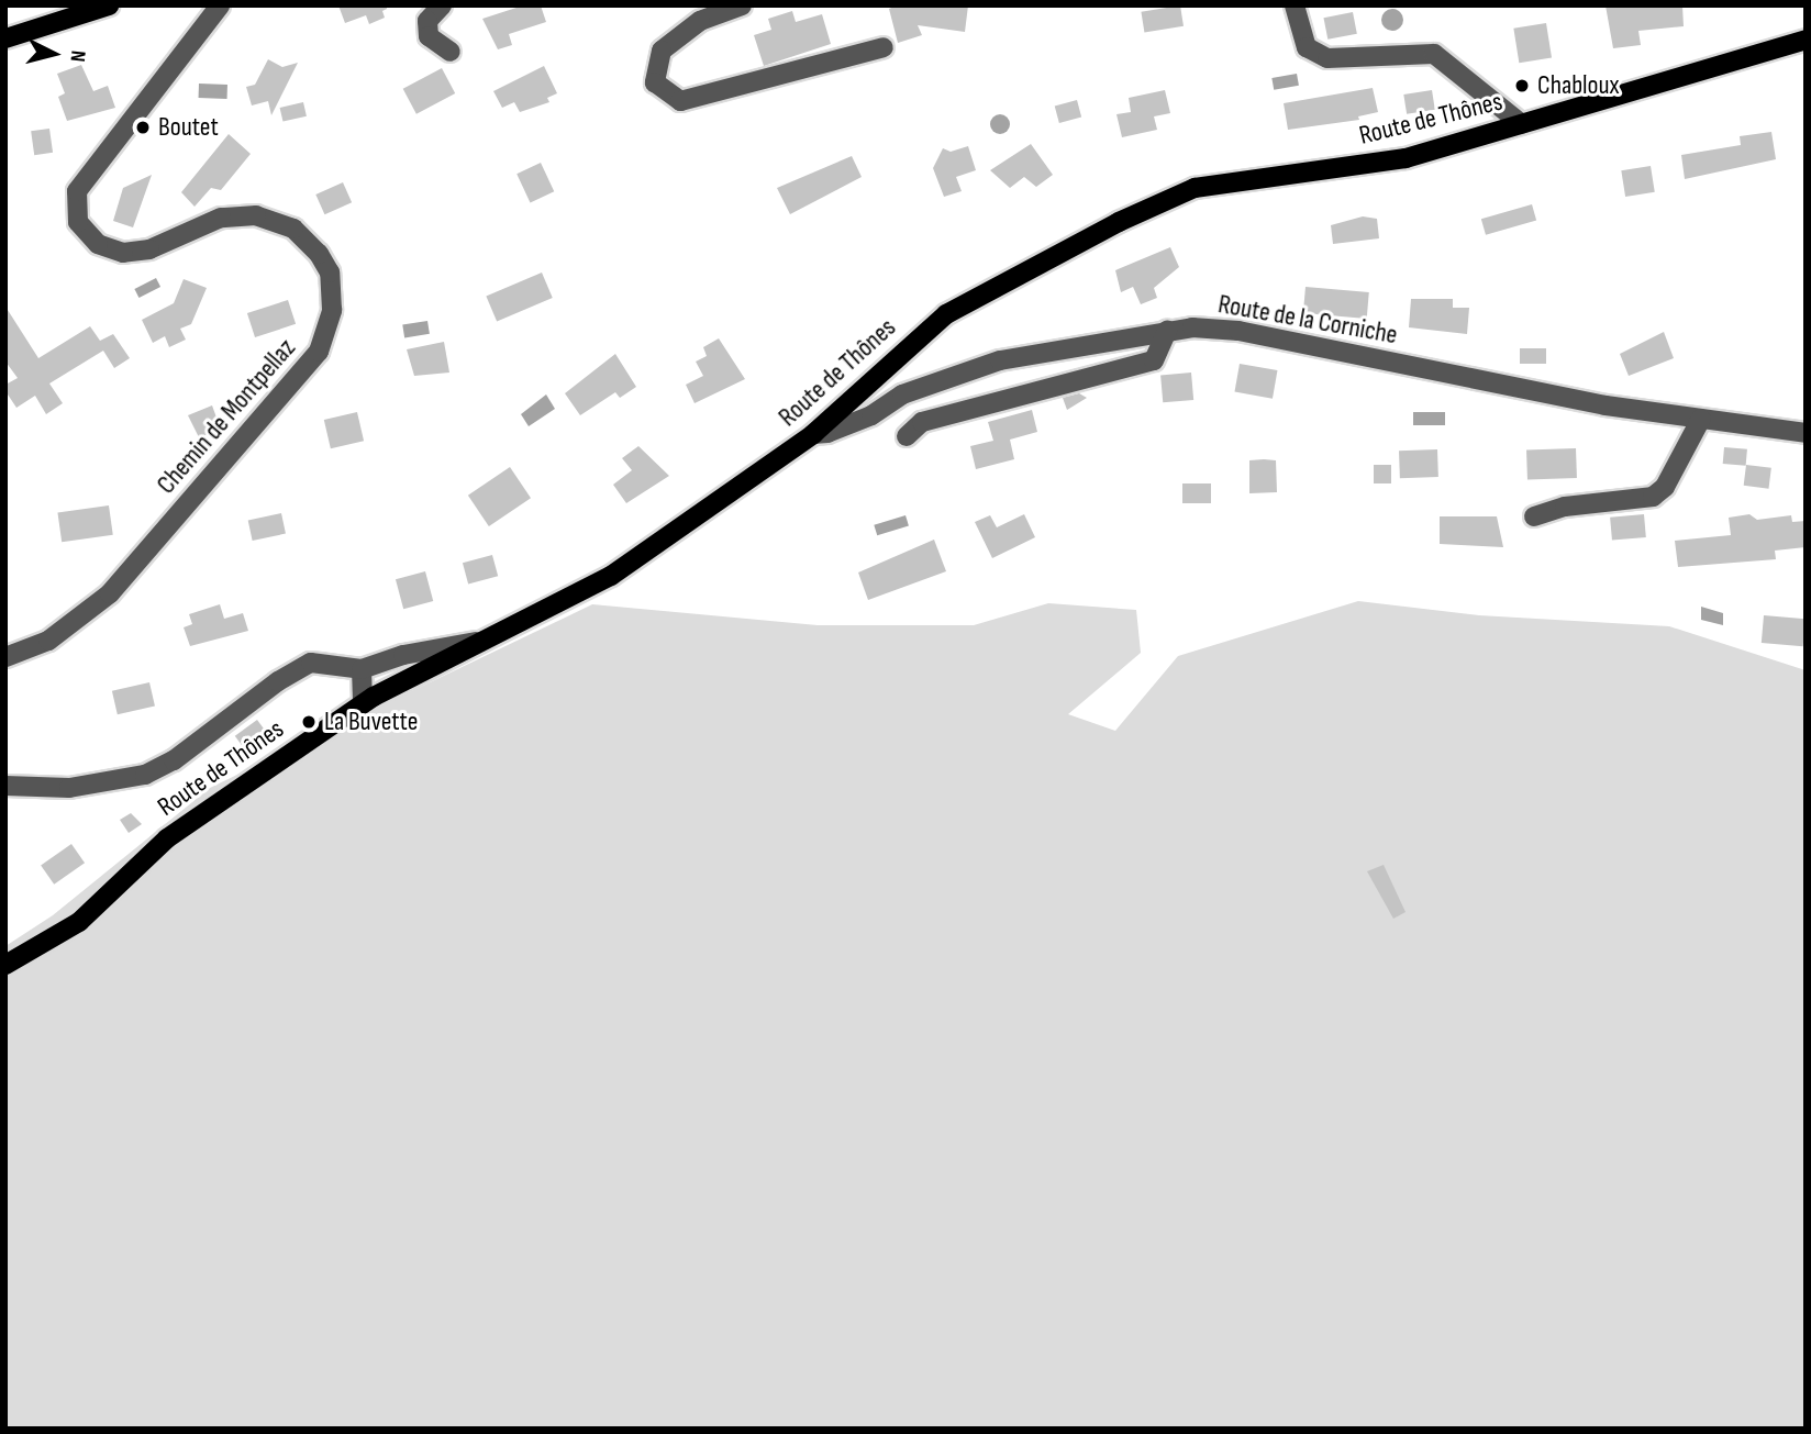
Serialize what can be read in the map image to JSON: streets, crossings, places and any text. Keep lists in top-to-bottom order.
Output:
{
  "streets": {
    "main road": ["Route de Thônes"],
    "street": ["Route de la Corniche", "Chemin de Montpellaz"]
  },
  "crossings": [
    ["Route de Thônes", "Route de la Corniche"]
  ],
  "places": ["Chabloux", "Boutet", "La Buvette"],
  "north": "right"
}
